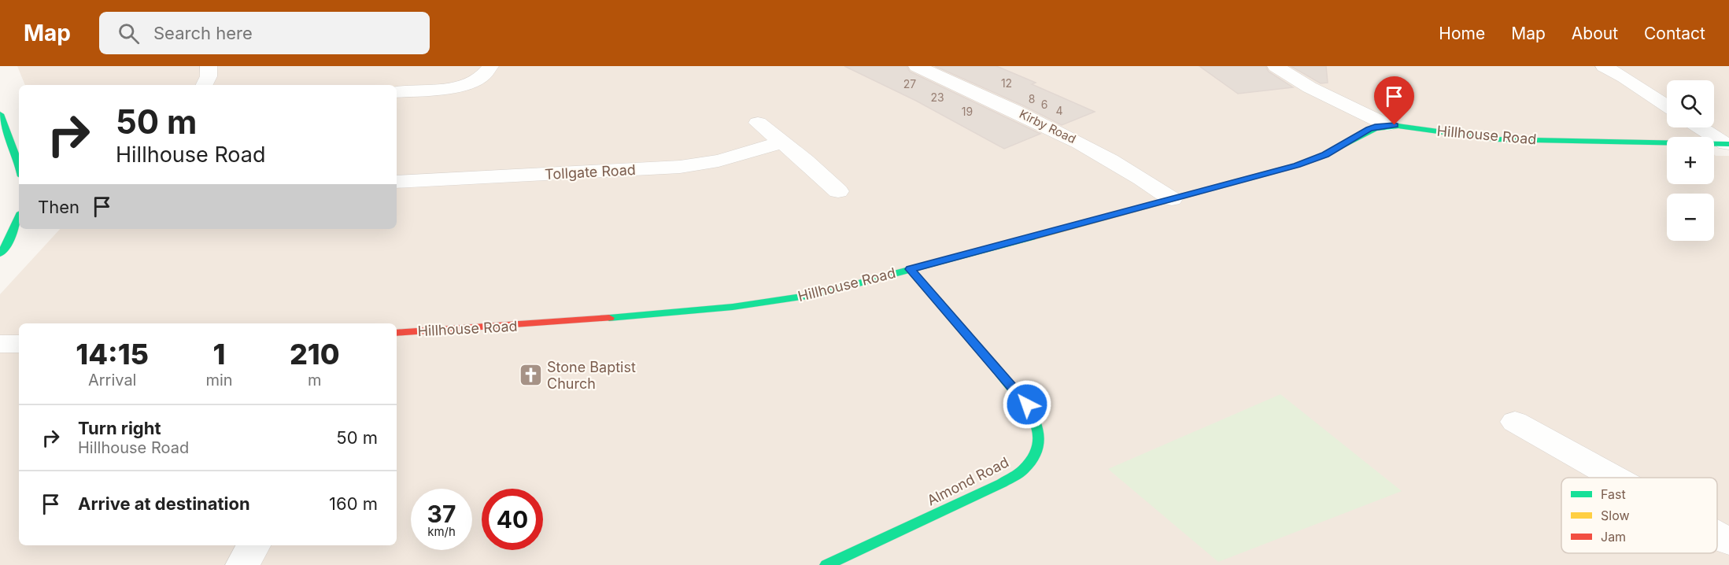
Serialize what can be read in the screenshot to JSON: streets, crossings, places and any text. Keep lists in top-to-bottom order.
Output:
{
  "streets": {
    "street": [
      "Kirby Road",
      "Hillhouse Road",
      "Tollgate Road",
      "Almond Road"
    ]
  },
  "crossings": [
    ["Kirby Road", "Hillhouse Road"],
    ["Hillhouse Road", "Almond Road"]
  ],
  "places": {
    "church": ["Stone Baptist Church"]
  },
  "house_numbers": [
    "12",
    "27",
    "23",
    "8",
    "6",
    "4",
    "19"
  ],
  "legend": ["Fast", "Slow", "Jam"],
  "page": {
    "header": "Map",
    "search": "Search here",
    "nav": [
      "Home",
      "Map",
      "About",
      "Contact"
    ],
    "map_buttons": ["+", "−"],
    "turn": ["50 m", "Hillhouse Road"],
    "then": "Then",
    "eta": [
      "14:15",
      "Arrival",
      "1",
      "min",
      "210",
      "m"
    ],
    "list": [
      {
        "name": "Turn right",
        "note": "Hillhouse Road",
        "value": "50 m"
      },
      {
        "name": "Arrive at destination",
        "value": "160 m"
      }
    ],
    "speed": "37 km/h",
    "limit": "40"
  }
}
